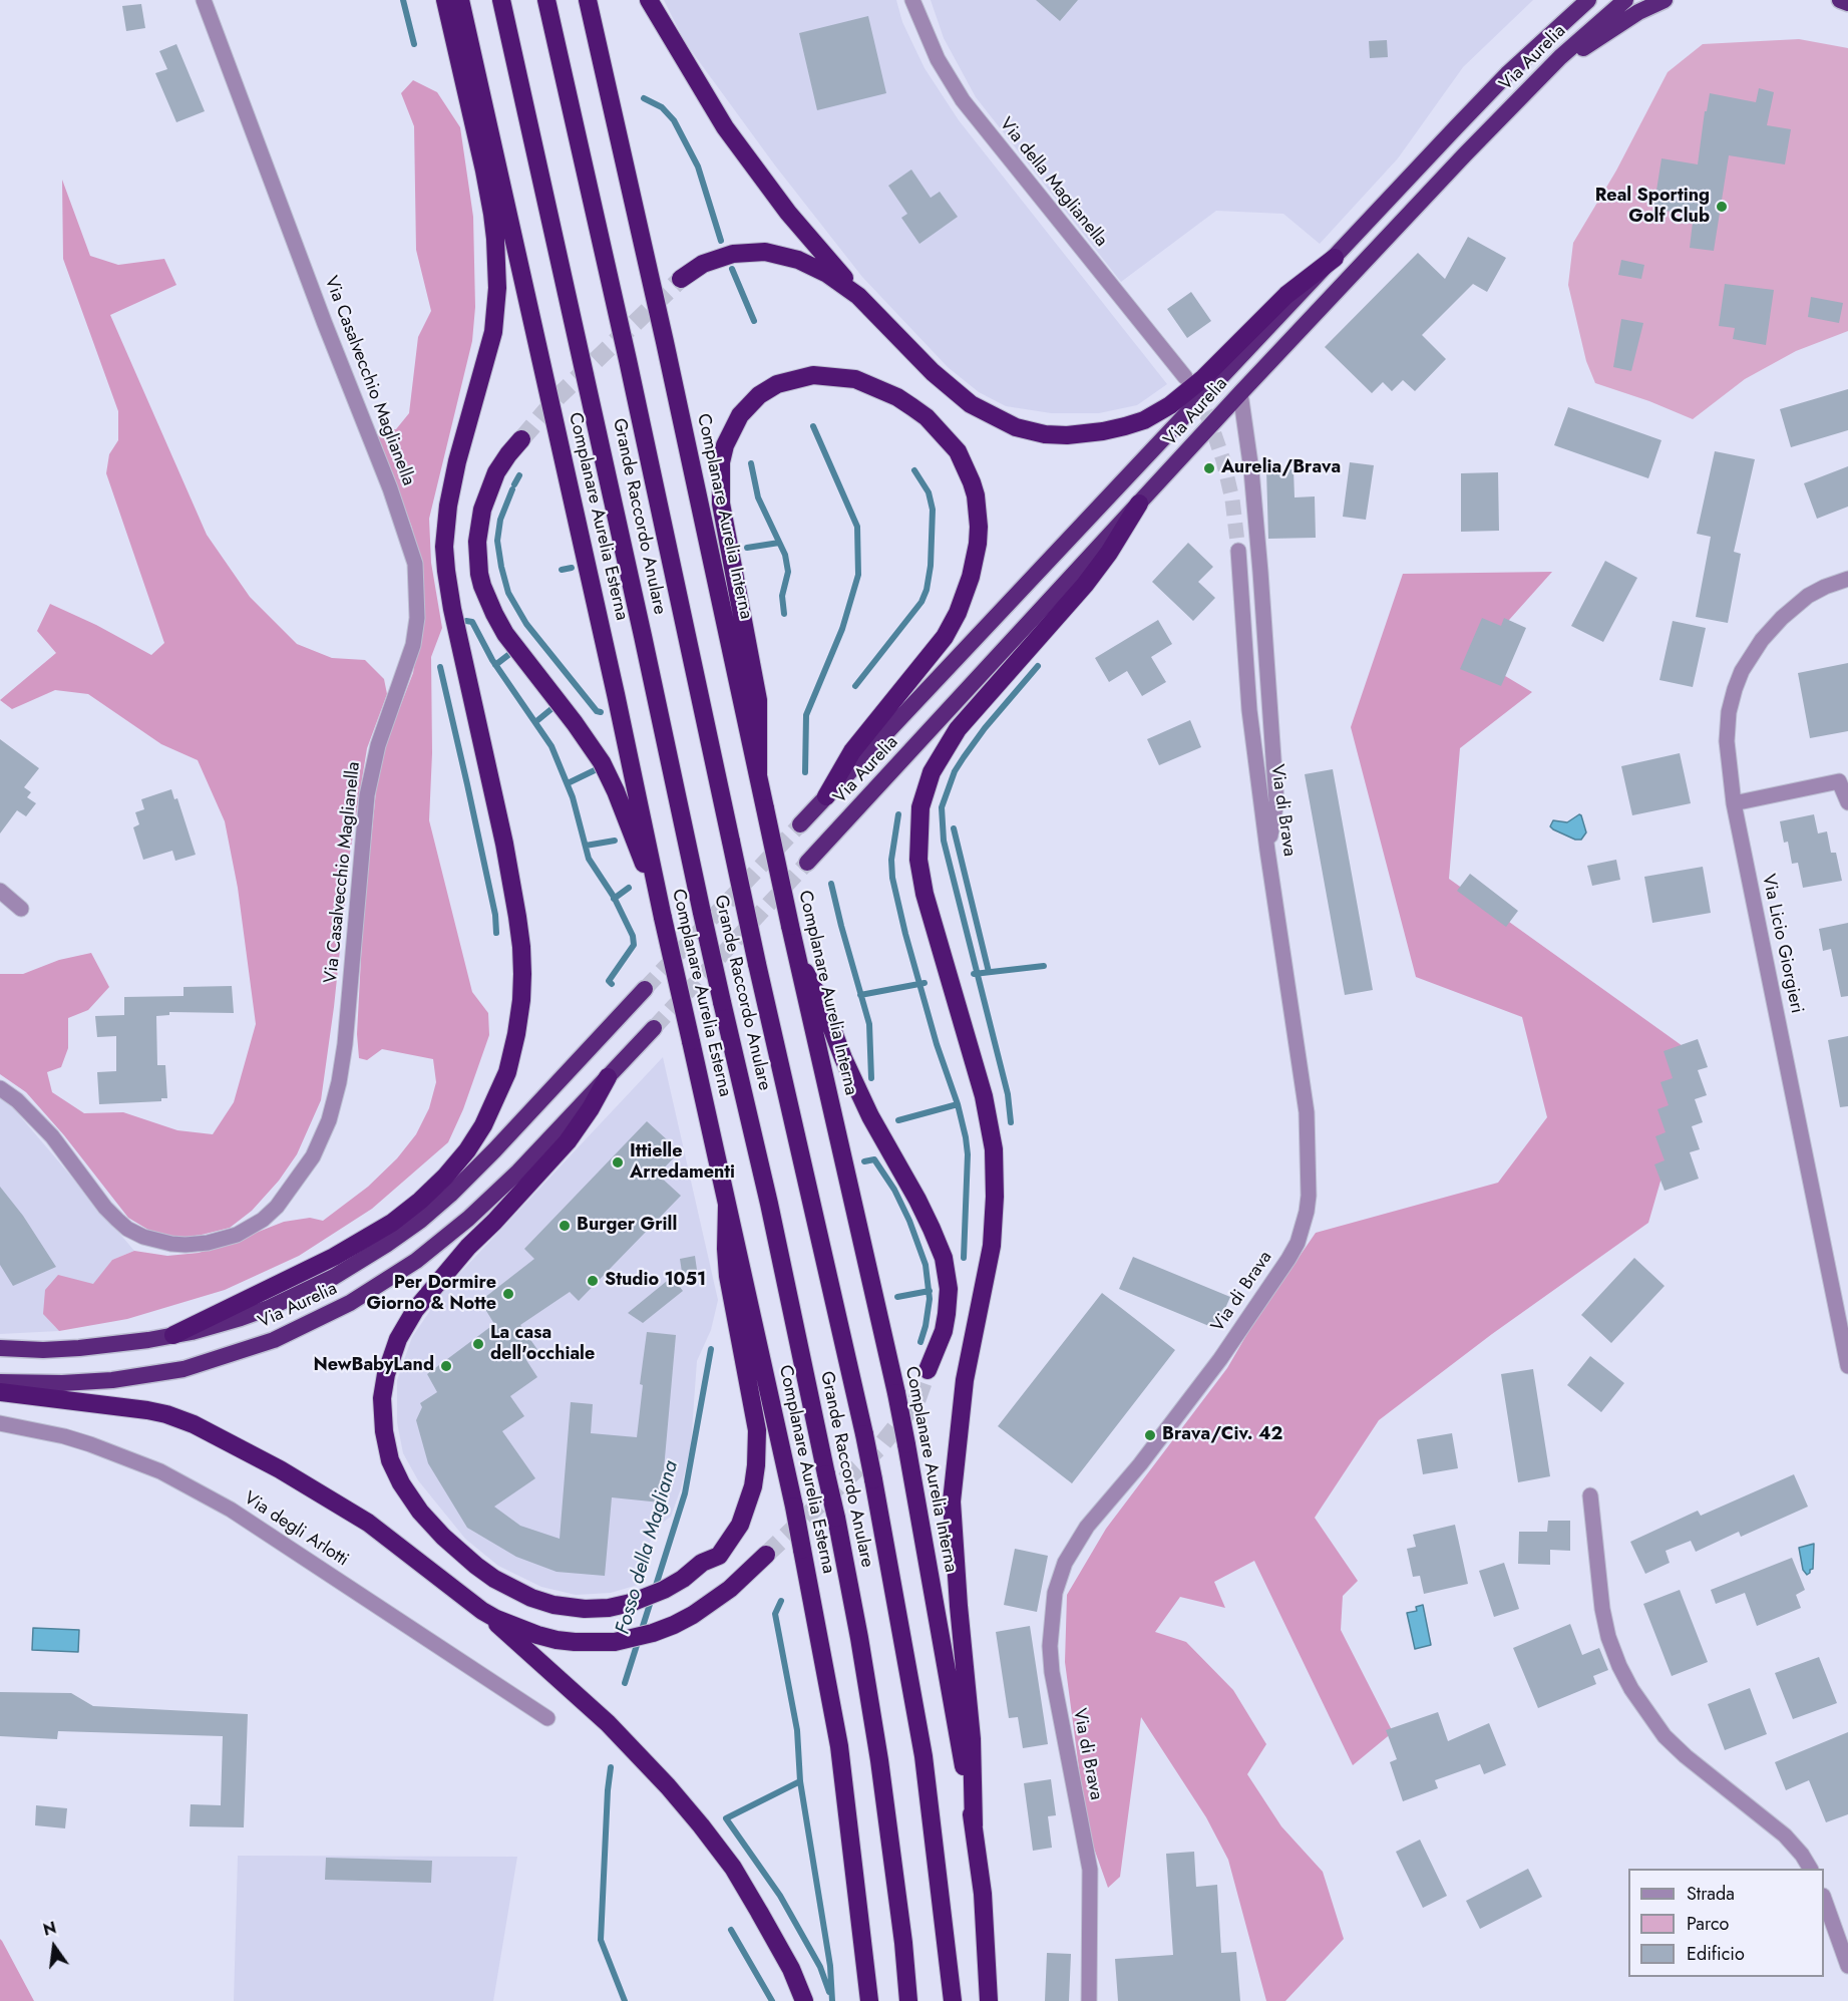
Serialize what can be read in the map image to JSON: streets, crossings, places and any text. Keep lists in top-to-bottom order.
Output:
{
  "streets": {
    "highway": [
      "Via Aurelia",
      "Complanare Aurelia Esterna",
      "Grande Raccordo Anulare",
      "Complanare Aurelia Interna"
    ],
    "street": [
      "Via della Maglianella",
      "Via Casalvecchio Maglianella",
      "Via di Brava",
      "Via Licio Giorgieri",
      "Via degli Arlotti"
    ]
  },
  "water": ["Fosso della Magliana"],
  "places": [
    "Real Sporting Golf Club",
    "Aurelia/Brava",
    "Ittielle Arredamenti",
    "Burger Grill",
    "Studio 1051",
    "Per Dormire Giorno & Notte",
    "La casa dell'occhiale",
    "NewBabyLand",
    "Brava/Civ. 42"
  ],
  "legend": ["Strada", "Parco", "Edificio"],
  "north": "top"
}
